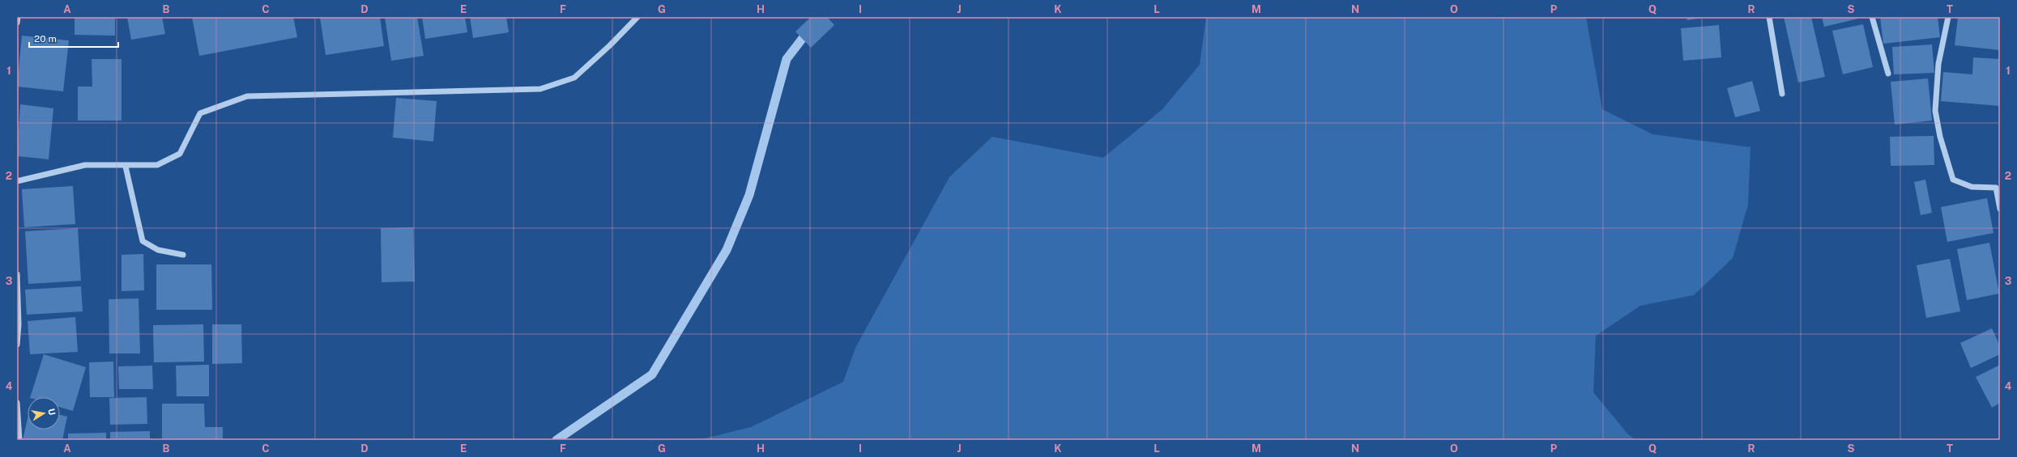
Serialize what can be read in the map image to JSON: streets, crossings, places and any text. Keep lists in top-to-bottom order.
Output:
{
  "scale_bar": "20 m",
  "north": "right",
  "grid": {
    "columns": [
      "A",
      "B",
      "C",
      "D",
      "E",
      "F",
      "G",
      "H",
      "I",
      "J",
      "K",
      "L",
      "M",
      "N",
      "O",
      "P",
      "Q",
      "R",
      "S",
      "T"
    ],
    "rows": [
      "1",
      "2",
      "3",
      "4"
    ]
  }
}
